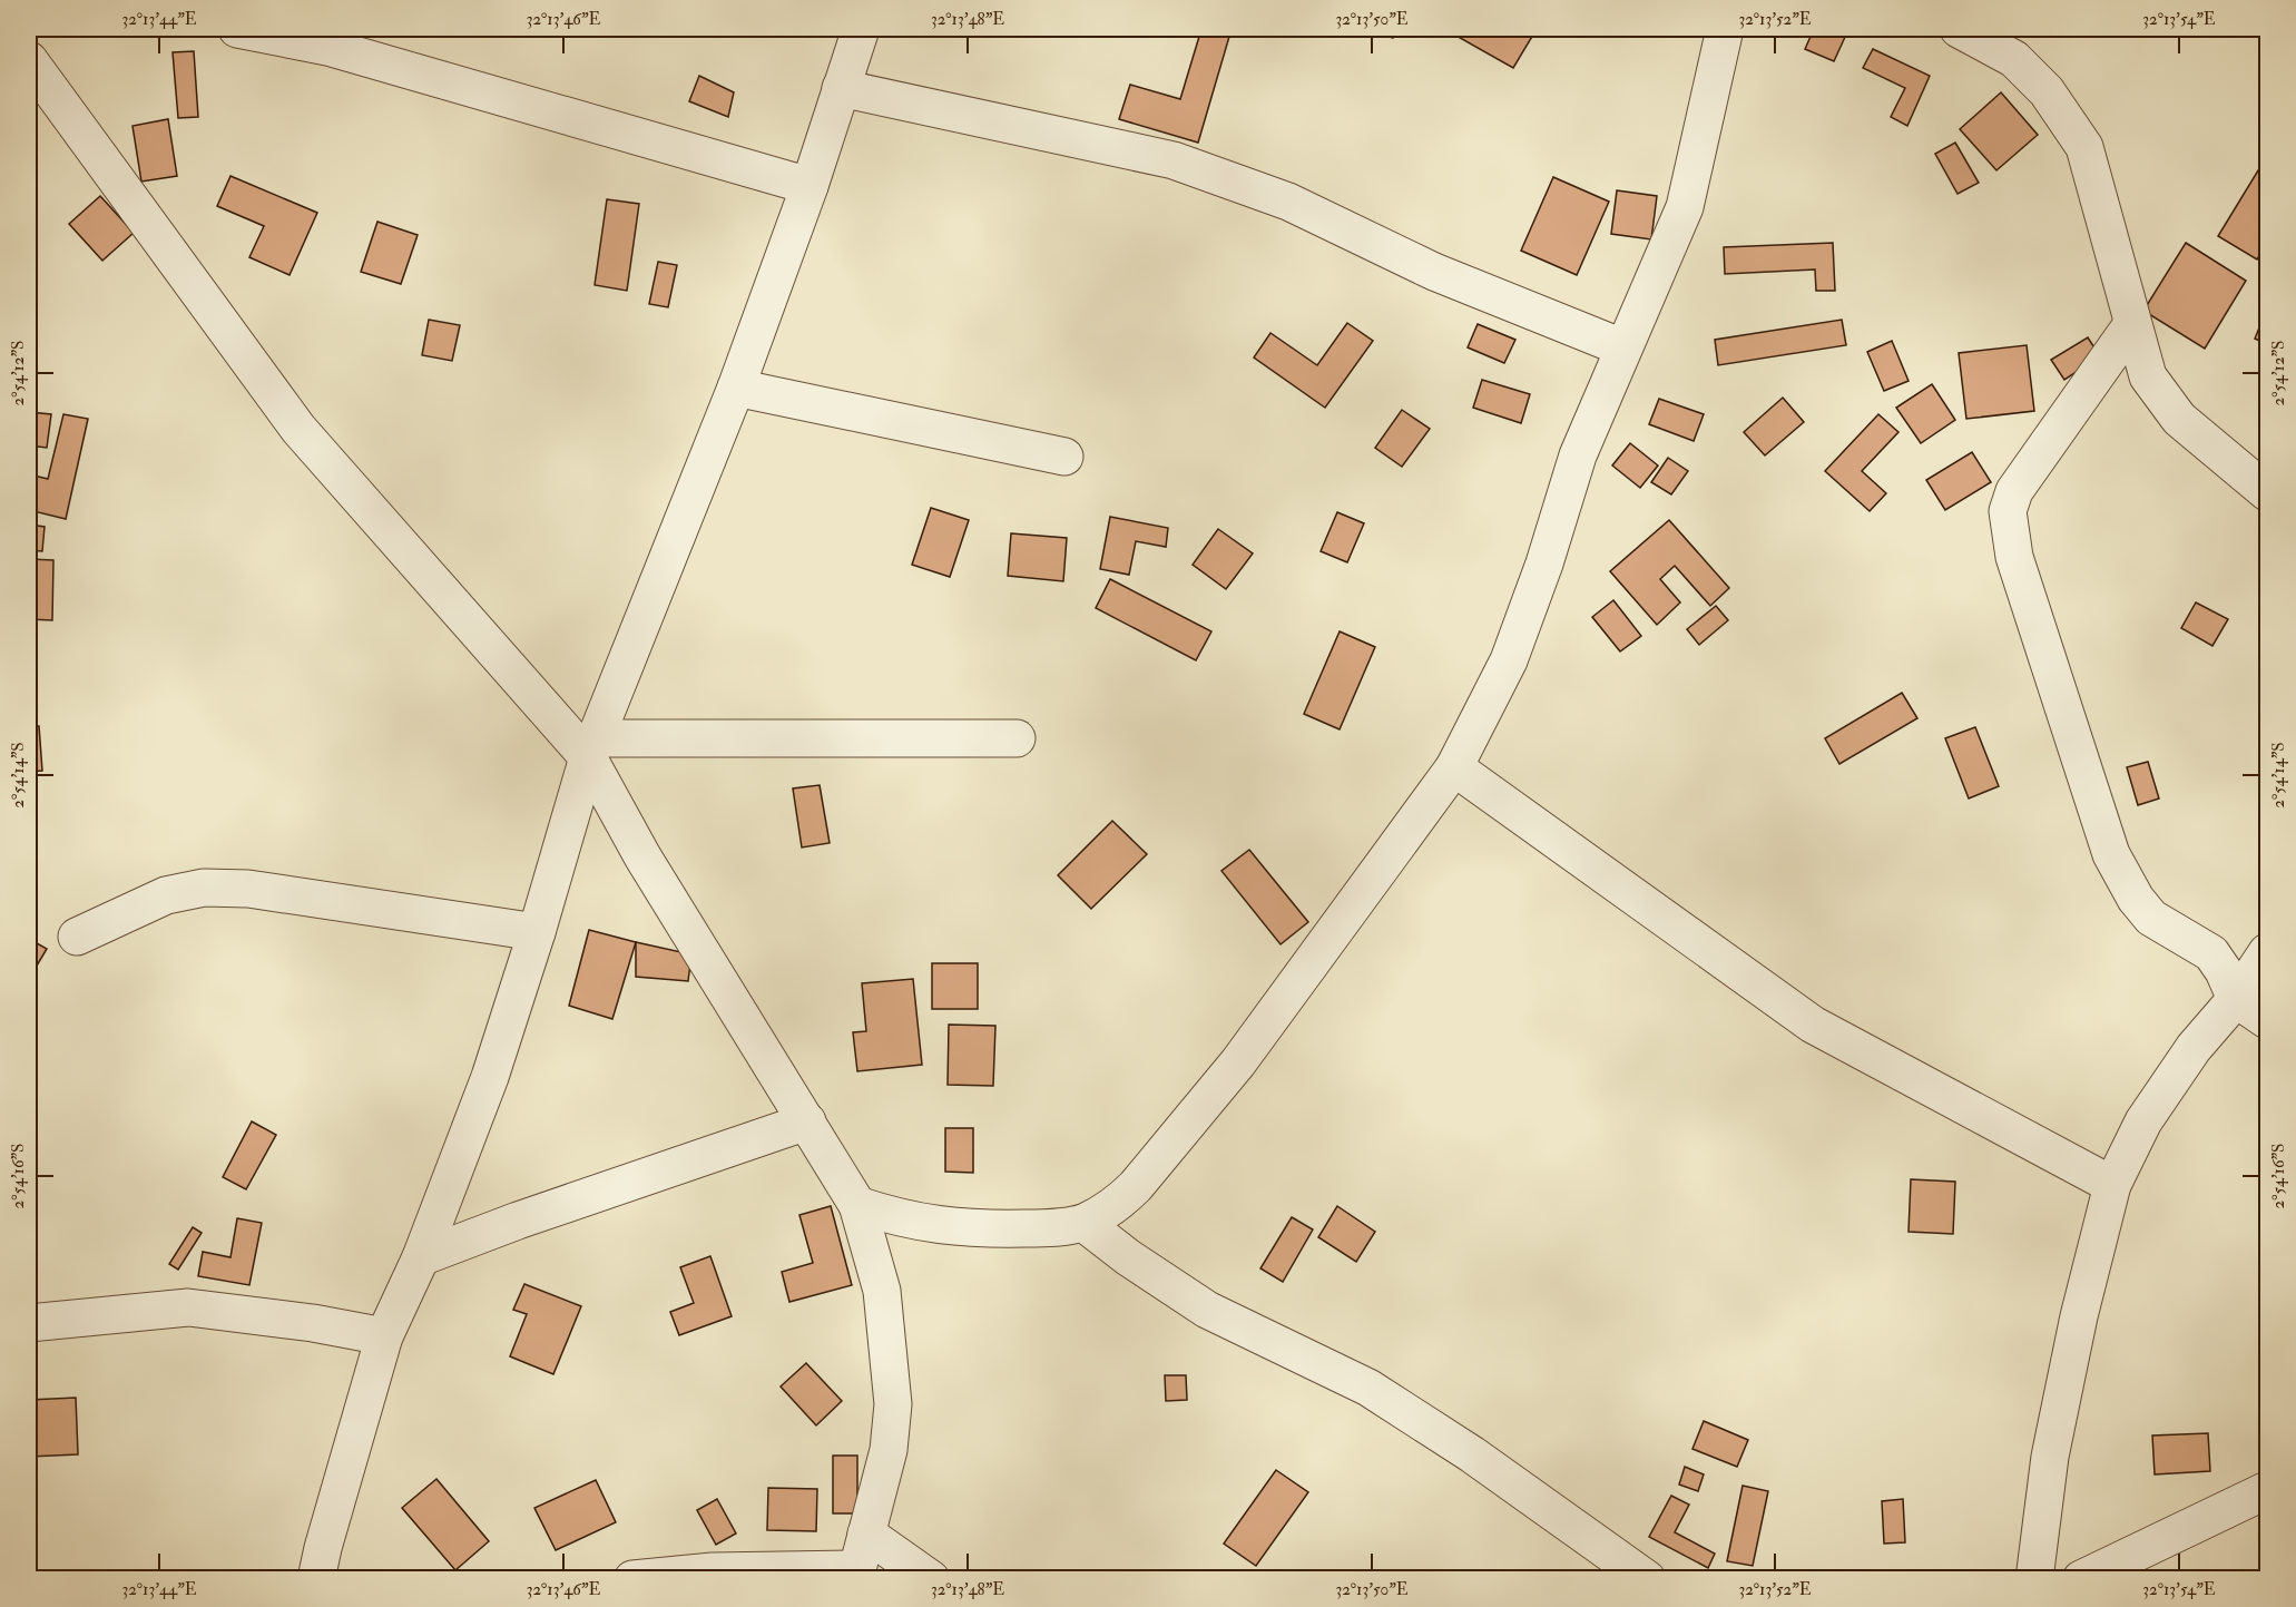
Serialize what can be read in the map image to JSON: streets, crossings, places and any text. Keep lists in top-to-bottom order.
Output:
{
  "coordinates": [
    "32°13'44\"E",
    "32°13'46\"E",
    "32°13'48\"E",
    "32°13'50\"E",
    "32°13'52\"E",
    "32°13'54\"E",
    "2°54'12\"S",
    "2°54'14\"S",
    "2°54'16\"S"
  ]
}
